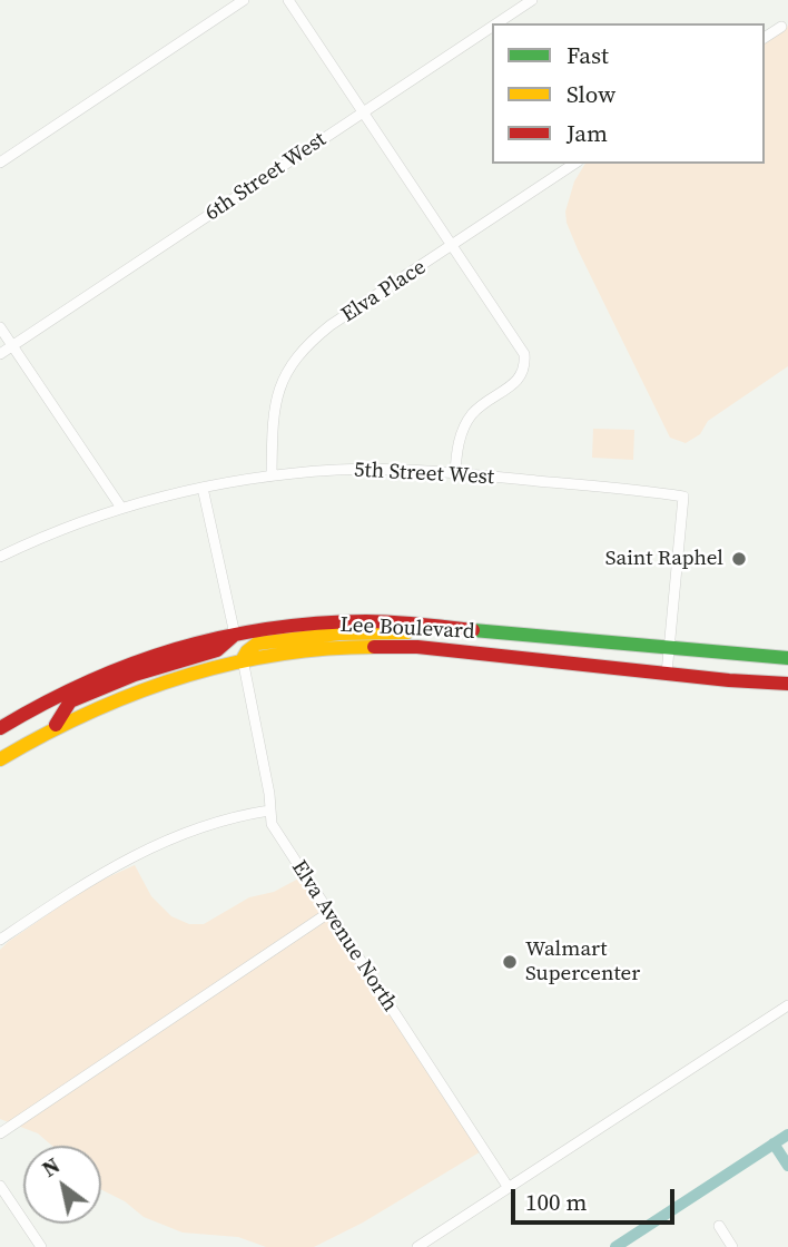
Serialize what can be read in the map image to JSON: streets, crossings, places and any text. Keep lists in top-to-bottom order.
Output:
{
  "streets": {
    "main road": ["Lee Boulevard"],
    "street": [
      "6th Street West",
      "Elva Place",
      "5th Street West",
      "Elva Avenue North"
    ]
  },
  "crossings": [
    ["Elva Place", "5th Street West"],
    ["5th Street West", "Lee Boulevard"],
    ["Lee Boulevard", "Elva Avenue North"]
  ],
  "places": ["Saint Raphel", "Walmart Supercenter"],
  "legend": ["Fast", "Slow", "Jam"],
  "scale_bar": "100 m",
  "north": "top left"
}
